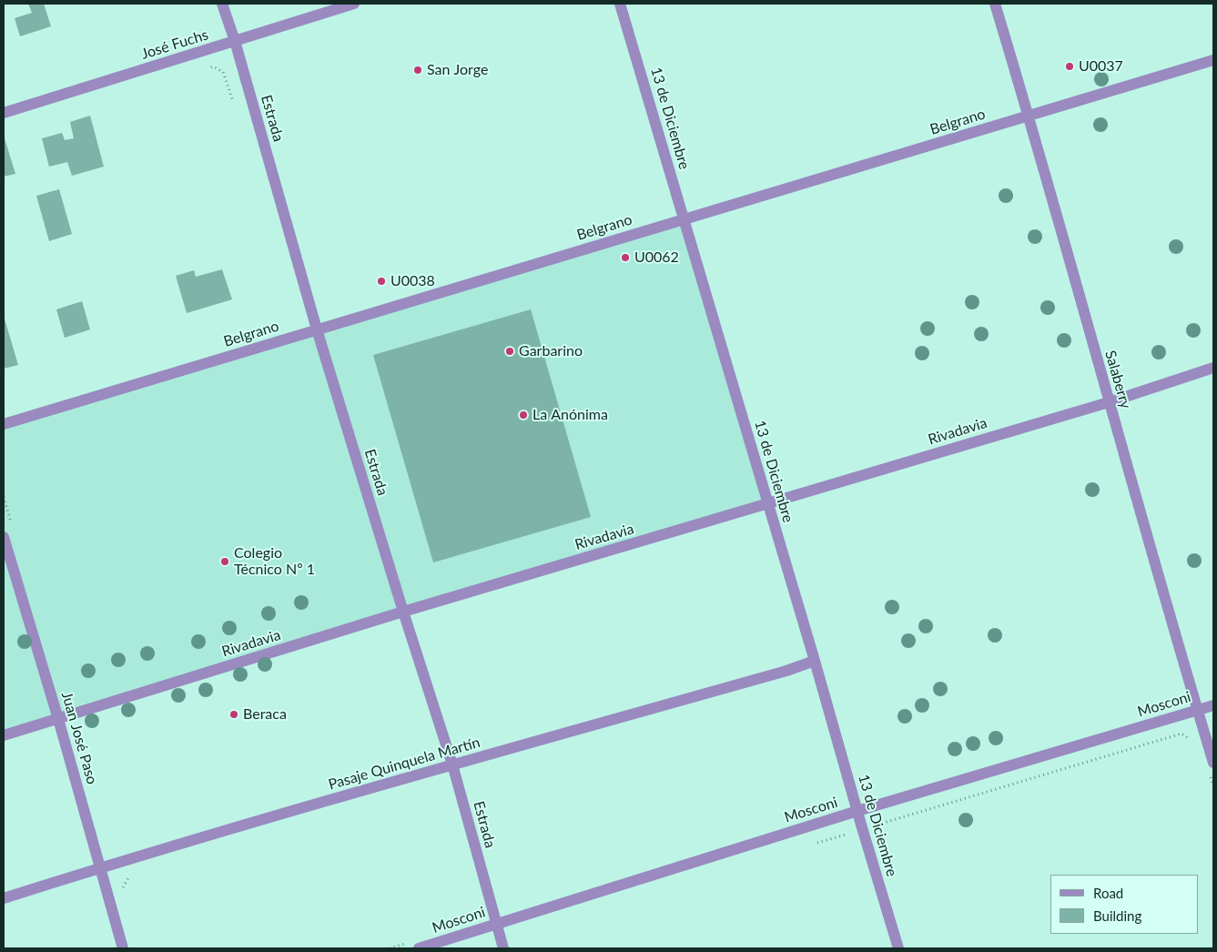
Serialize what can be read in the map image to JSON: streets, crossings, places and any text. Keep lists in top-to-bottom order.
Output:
{
  "streets": {
    "street": [
      "José Fuchs",
      "Estrada",
      "13 de Diciembre",
      "Belgrano",
      "Salaberry",
      "Rivadavia",
      "Mosconi",
      "Juan José Paso",
      "Pasaje Quinquela Martín"
    ]
  },
  "crossings": [
    ["José Fuchs", "Estrada"],
    ["Estrada", "Belgrano"],
    ["Estrada", "Rivadavia"],
    ["Estrada", "Mosconi"],
    ["Estrada", "Pasaje Quinquela Martín"],
    ["13 de Diciembre", "Belgrano"],
    ["13 de Diciembre", "Rivadavia"],
    ["13 de Diciembre", "Mosconi"],
    ["13 de Diciembre", "Pasaje Quinquela Martín"],
    ["Belgrano", "Salaberry"],
    ["Salaberry", "Rivadavia"],
    ["Salaberry", "Mosconi"],
    ["Rivadavia", "Juan José Paso"],
    ["Juan José Paso", "Pasaje Quinquela Martín"]
  ],
  "places": [
    "U0037",
    "San Jorge",
    "U0062",
    "U0038",
    "Garbarino",
    "La Anónima",
    "Colegio Técnico Nº 1",
    "Beraca"
  ],
  "legend": ["Road", "Building"]
}
